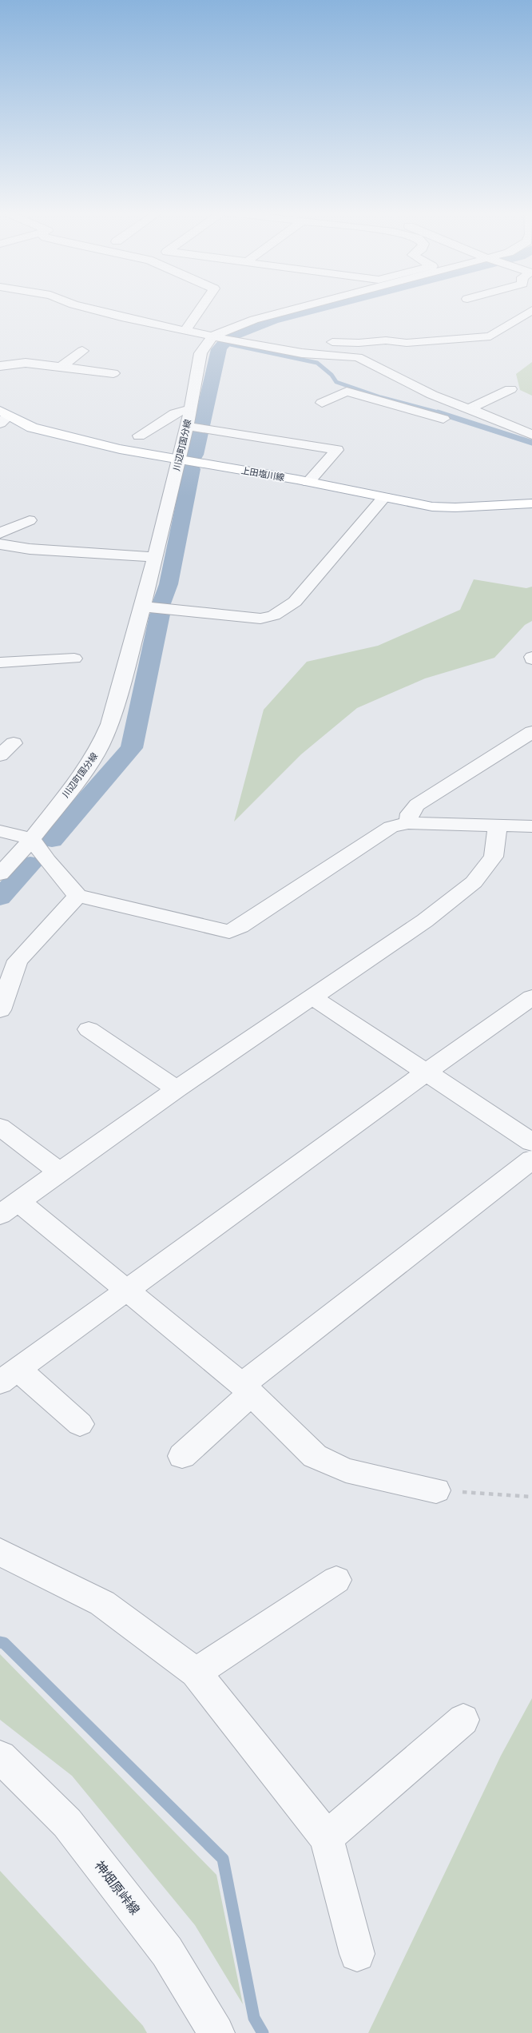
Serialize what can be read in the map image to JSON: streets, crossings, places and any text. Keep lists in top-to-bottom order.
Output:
{
  "streets": {
    "main road": ["上田塩川線"],
    "street": ["川辺町国分線", "神畑原峠線"]
  },
  "crossings": [
    ["川辺町国分線", "上田塩川線"]
  ]
}
